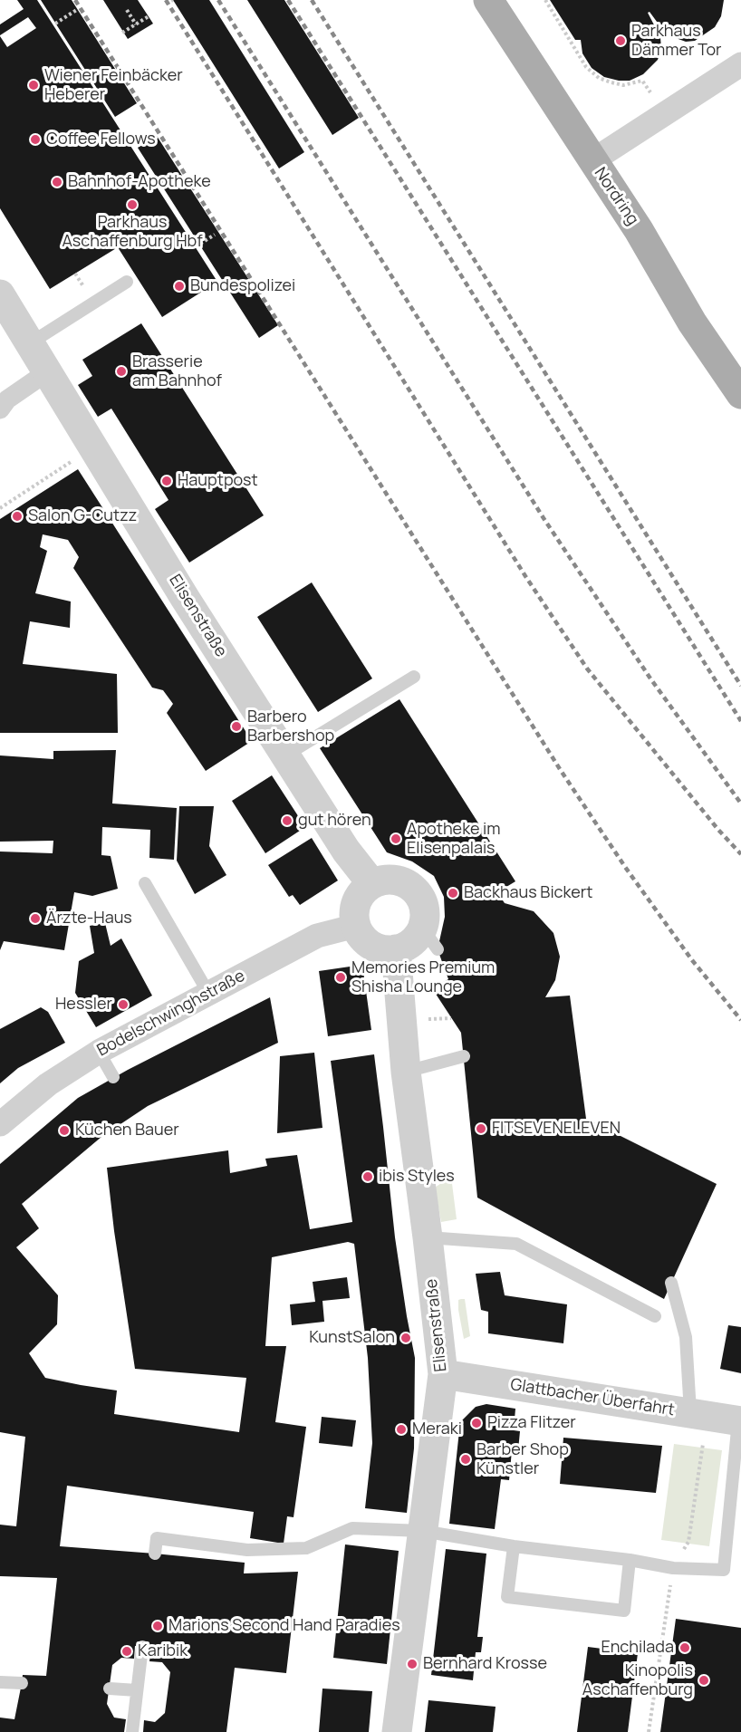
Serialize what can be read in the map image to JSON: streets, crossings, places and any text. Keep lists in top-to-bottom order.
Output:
{
  "streets": {
    "main road": ["Nordring"],
    "street": ["Elisenstraße", "Bodelschwinghstraße", "Glattbacher Überfahrt"]
  },
  "crossings": [
    ["Elisenstraße", "Bodelschwinghstraße"],
    ["Elisenstraße", "Glattbacher Überfahrt"]
  ],
  "places": [
    "Parkhaus Dämmer Tor",
    "Wiener Feinbäcker Heberer",
    "Coffee Fellows",
    "Bahnhof-Apotheke",
    "Parkhaus Aschaffenburg Hbf",
    "Bundespolizei",
    "Brasserie am Bahnhof",
    "Hauptpost",
    "Salon G-Cutzz",
    "Barbero Barbershop",
    "gut hören",
    "Apotheke im Elisenpalais",
    "Backhaus Bickert",
    "Ärzte-Haus",
    "Memories Premium Shisha Lounge",
    "Hessler",
    "FITSEVENELEVEN",
    "Küchen Bauer",
    "ibis Styles",
    "KunstSalon",
    "Pizza Flitzer",
    "Meraki",
    "Barber Shop Künstler",
    "Marions Second Hand Paradies",
    "Enchilada",
    "Karibik",
    "Bernhard Krosse",
    "Kinopolis Aschaffenburg"
  ]
}
